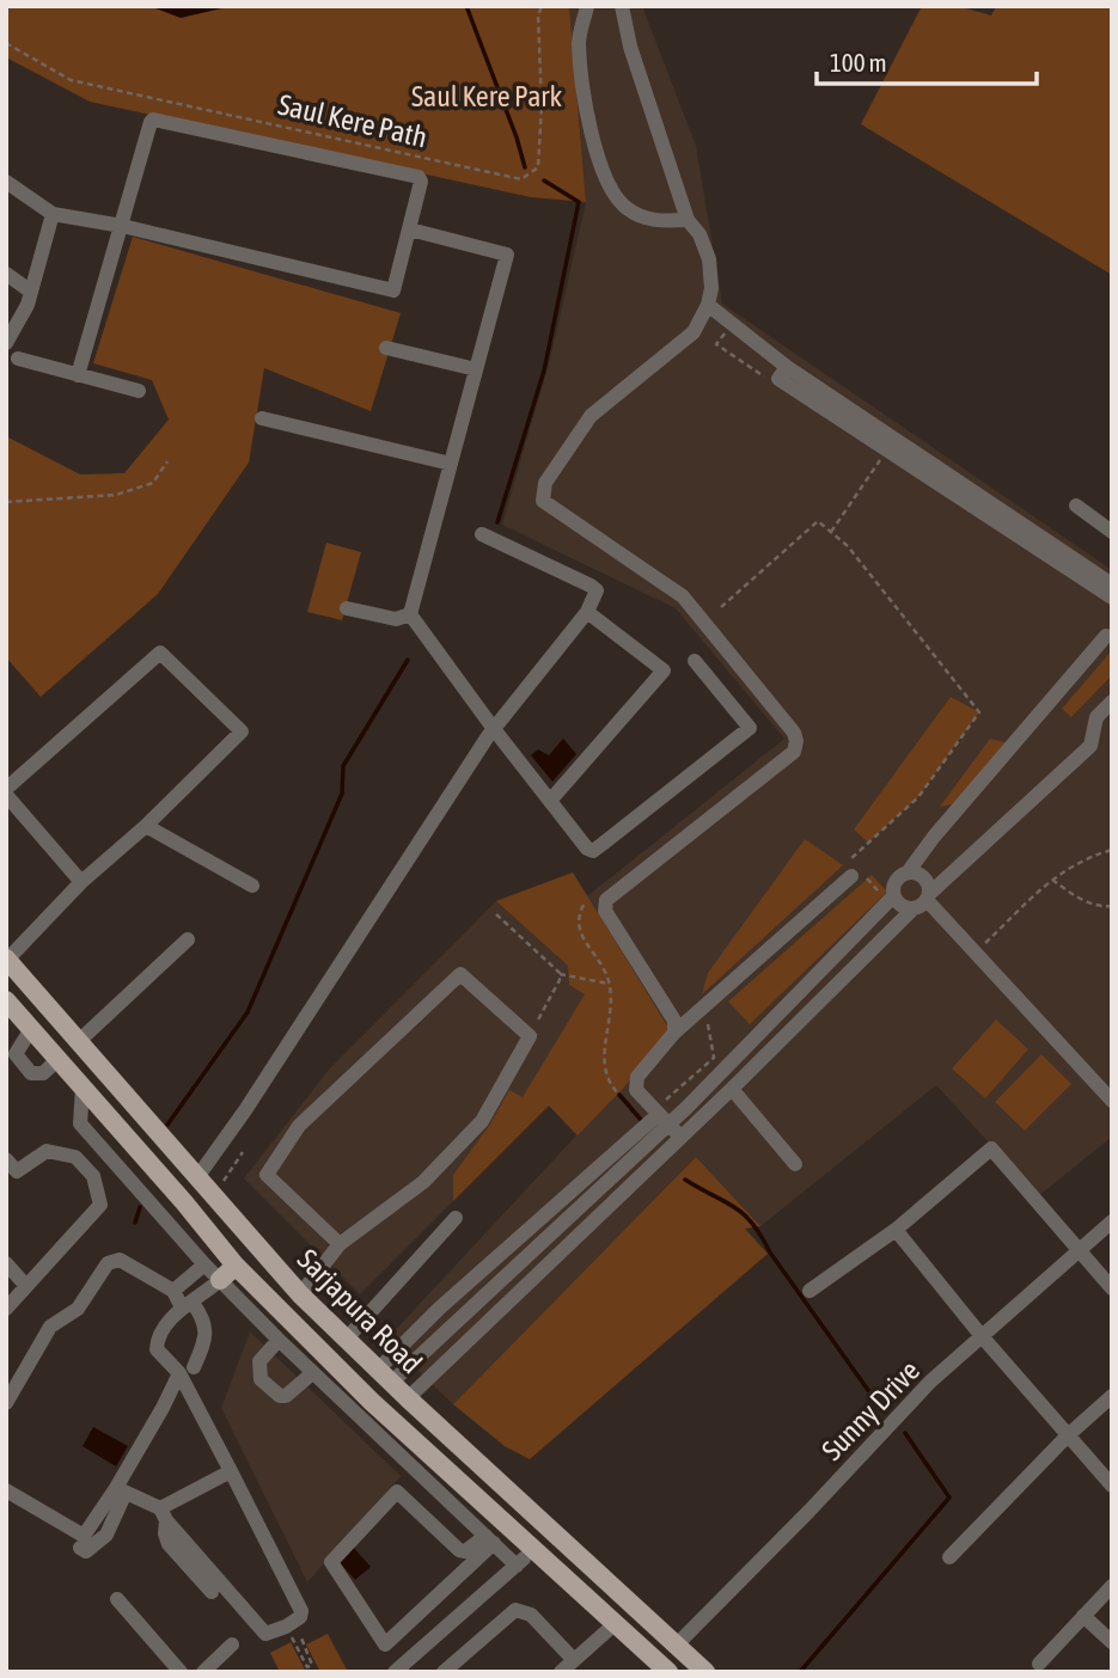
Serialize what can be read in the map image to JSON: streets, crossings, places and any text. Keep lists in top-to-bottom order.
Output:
{
  "streets": {
    "main road": ["Sarjapura Road"],
    "street": ["Sunny Drive"],
    "path": ["Saul Kere Path"]
  },
  "crossings": [
    ["Sarjapura Road", "Sunny Drive"]
  ],
  "parks": ["Saul Kere Park"],
  "scale_bar": "100 m"
}
